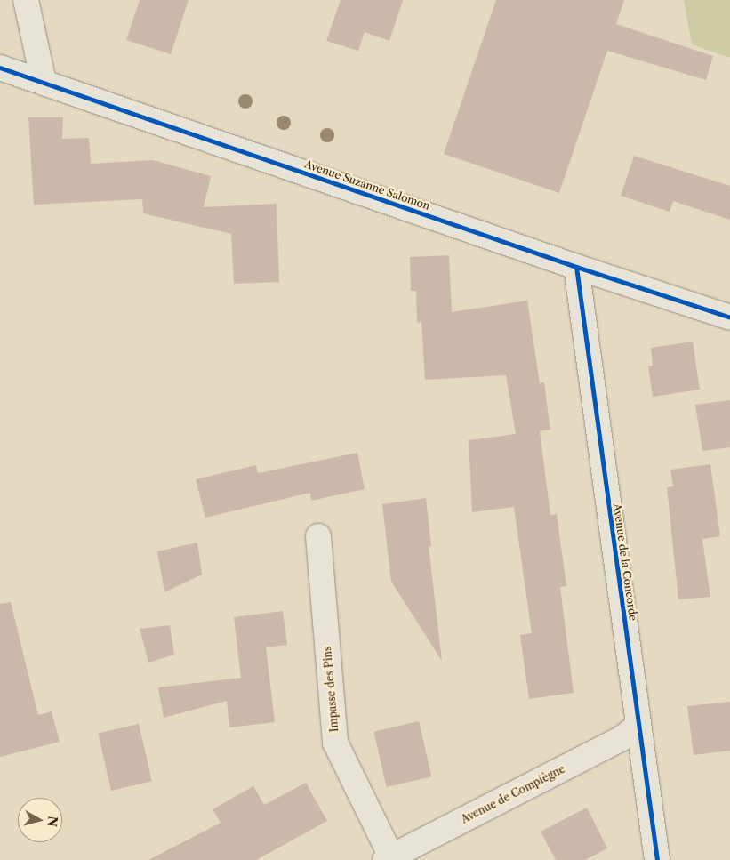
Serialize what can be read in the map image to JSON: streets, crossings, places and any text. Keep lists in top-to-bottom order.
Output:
{
  "streets": {
    "street": [
      "Avenue Suzanne Salomon",
      "Avenue de la Concorde",
      "Impasse des Pins",
      "Avenue de Compiègne"
    ]
  },
  "crossings": [
    ["Avenue Suzanne Salomon", "Avenue de la Concorde"],
    ["Avenue de la Concorde", "Avenue de Compiègne"],
    ["Impasse des Pins", "Avenue de Compiègne"]
  ],
  "north": "right"
}
